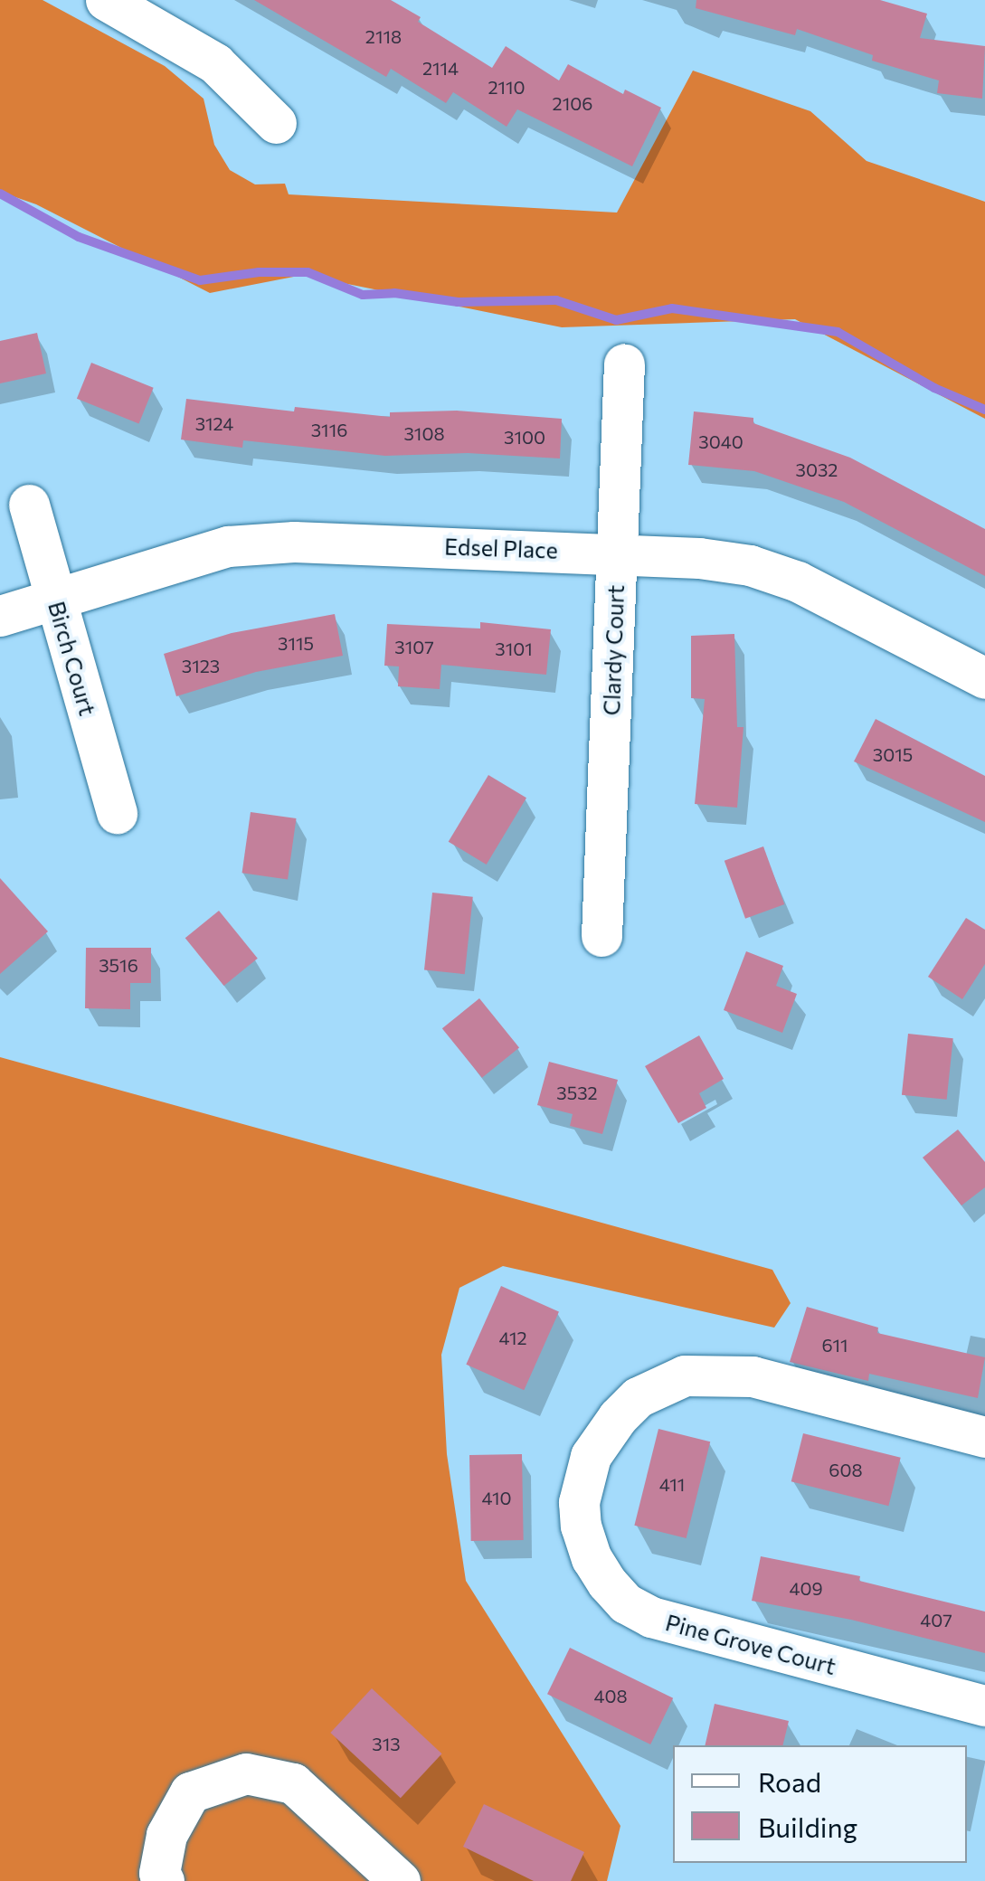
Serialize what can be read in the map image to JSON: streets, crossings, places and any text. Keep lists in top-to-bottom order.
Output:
{
  "streets": {
    "street": [
      "Edsel Place",
      "Clardy Court",
      "Birch Court",
      "Pine Grove Court"
    ]
  },
  "crossings": [
    ["Edsel Place", "Clardy Court"],
    ["Edsel Place", "Birch Court"]
  ],
  "house_numbers": [
    "2118",
    "2114",
    "2110",
    "2106",
    "3124",
    "3116",
    "3108",
    "3100",
    "3040",
    "3032",
    "3115",
    "3107",
    "3101",
    "3123",
    "3015",
    "3516",
    "3532",
    "412",
    "611",
    "608",
    "411",
    "410",
    "409",
    "407",
    "408",
    "313"
  ],
  "legend": ["Road", "Building"]
}
